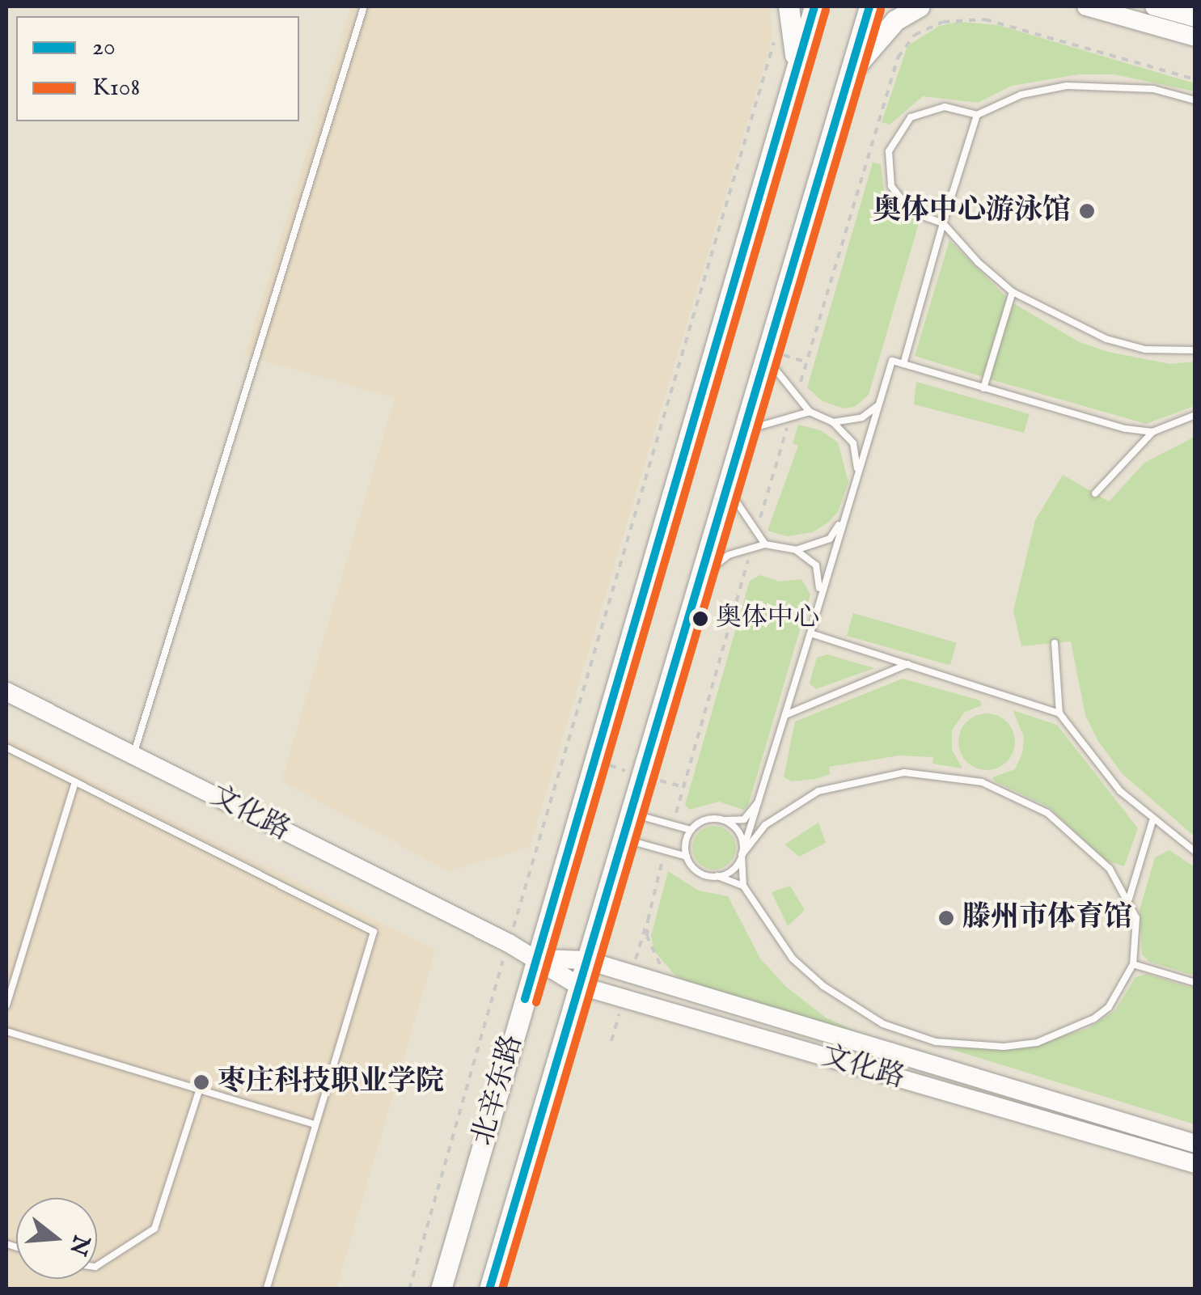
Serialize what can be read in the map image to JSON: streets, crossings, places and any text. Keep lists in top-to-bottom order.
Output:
{
  "streets": {
    "main road": ["北辛东路"],
    "street": ["文化路"]
  },
  "crossings": [
    ["文化路", "北辛东路"]
  ],
  "places": [
    "奥体中心游泳馆",
    "奥体中心",
    "滕州市体育馆",
    "枣庄科技职业学院"
  ],
  "lines": ["transit line 20", "transit line K108"],
  "legend": ["20", "K108"],
  "north": "right"
}
